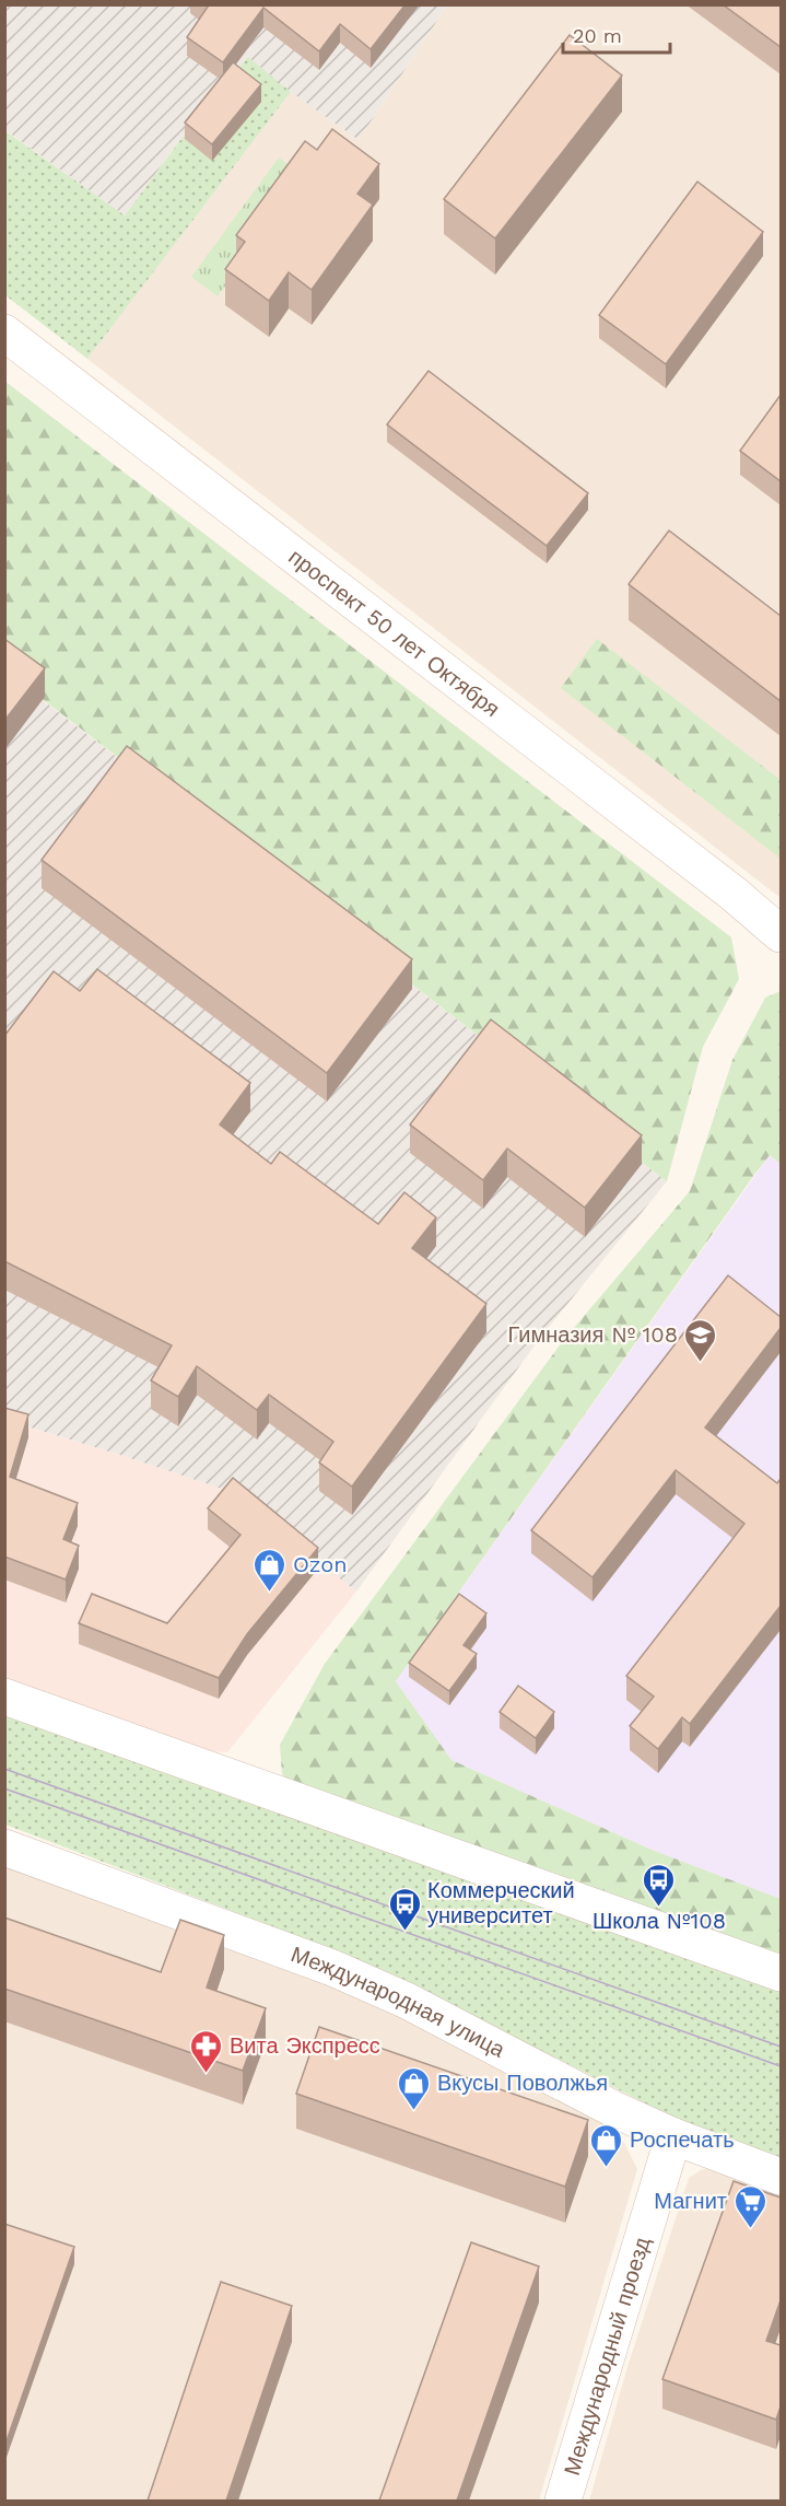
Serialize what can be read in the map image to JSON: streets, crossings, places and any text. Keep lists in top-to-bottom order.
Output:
{
  "streets": {
    "street": ["проспект 50 лет Октября", "Международная улица", "Международный проезд"]
  },
  "crossings": [
    ["Международная улица", "Международный проезд"]
  ],
  "places": {
    "school or university": ["Гимназия № 108"],
    "shop": ["Ozon", "Вкусы Поволжья", "Роспечать"],
    "bus stop": ["Школа №108", "Коммерческий университет"],
    "pharmacy": ["Вита Экспресс"],
    "supermarket": ["Магнит"]
  },
  "scale_bar": "20 m"
}
